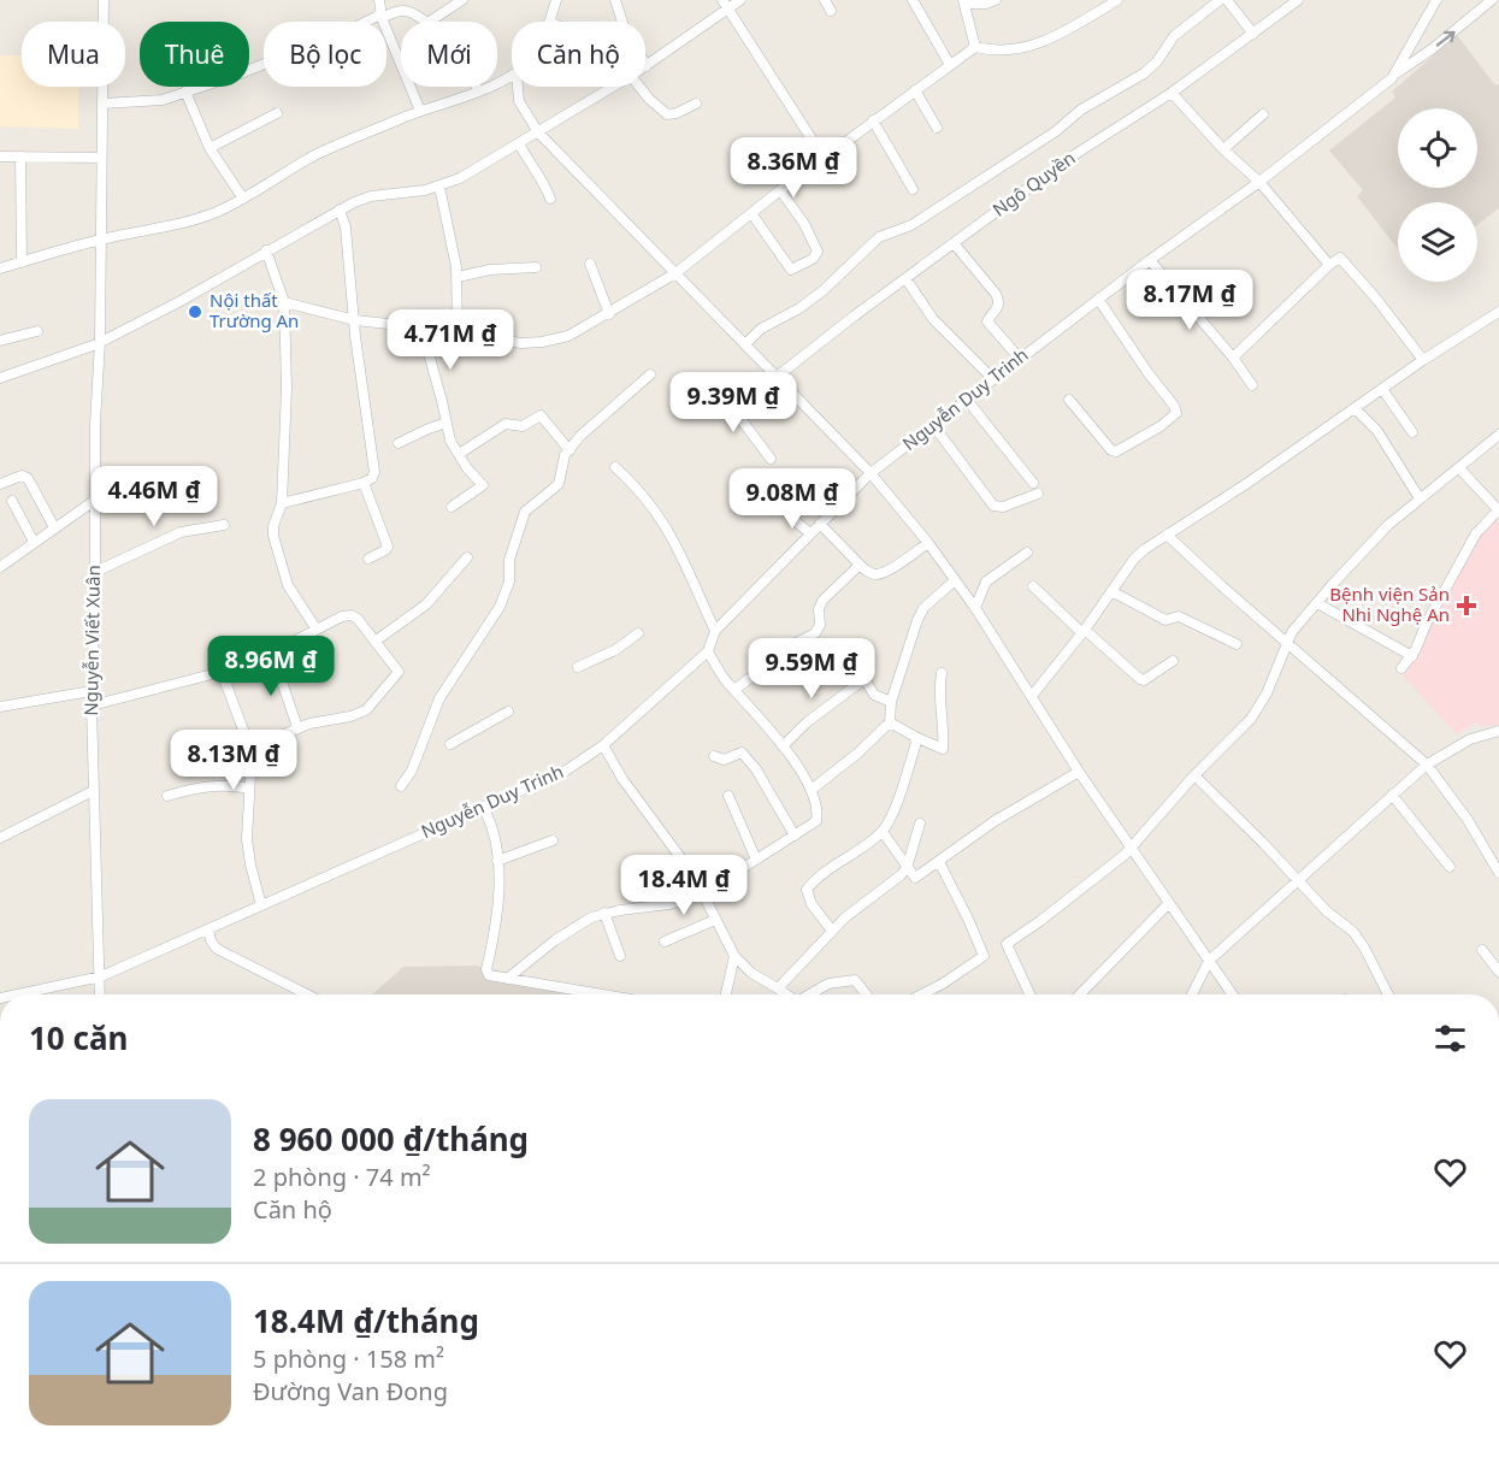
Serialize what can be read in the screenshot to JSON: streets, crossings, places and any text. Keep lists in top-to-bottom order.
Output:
{
  "streets": {
    "street": ["Ngô Quyền", "Nguyễn Duy Trinh", "Nguyễn Viết Xuân"]
  },
  "crossings": [
    ["Nguyễn Duy Trinh", "Nguyễn Viết Xuân"]
  ],
  "places": {
    "other": ["Nội thất Trường An"],
    "health": ["Bệnh viện Sản Nhi Nghệ An"]
  },
  "page": {
    "chip": [
      "Mua",
      "Thuê",
      "Bộ lọc",
      "Mới",
      "Căn hộ"
    ],
    "price": [
      "8.36M ₫",
      "8.17M ₫",
      "4.71M ₫",
      "9.39M ₫",
      "4.46M ₫",
      "9.08M ₫",
      "8.96M ₫",
      "9.59M ₫",
      "8.13M ₫",
      "18.4M ₫"
    ],
    "heading": "10 căn",
    "list": [
      {
        "name": "8 960 000 ₫/tháng",
        "note": "2 phòng · 74 m² · Căn hộ"
      },
      {
        "name": "18.4M ₫/tháng",
        "note": "5 phòng · 158 m² · Đường Van Đong"
      }
    ]
  }
}
